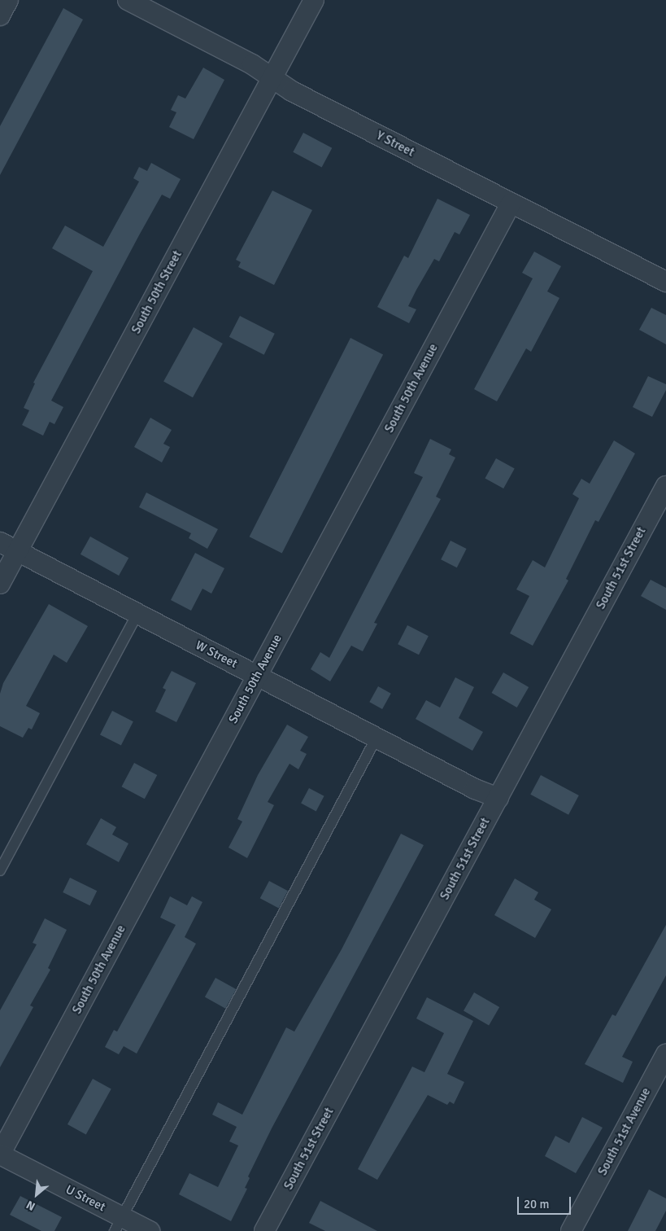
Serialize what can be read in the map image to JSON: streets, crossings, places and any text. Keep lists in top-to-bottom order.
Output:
{
  "streets": {
    "street": [
      "Y Street",
      "South 50th Street",
      "South 50th Avenue",
      "South 51st Street",
      "W Street",
      "South 51st Avenue",
      "U Street"
    ]
  },
  "crossings": [
    ["Y Street", "South 50th Street"],
    ["Y Street", "South 50th Avenue"],
    ["South 50th Street", "W Street"],
    ["South 50th Avenue", "W Street"],
    ["South 50th Avenue", "U Street"],
    ["South 51st Street", "W Street"]
  ],
  "scale_bar": "20 m",
  "north": "bottom left"
}
